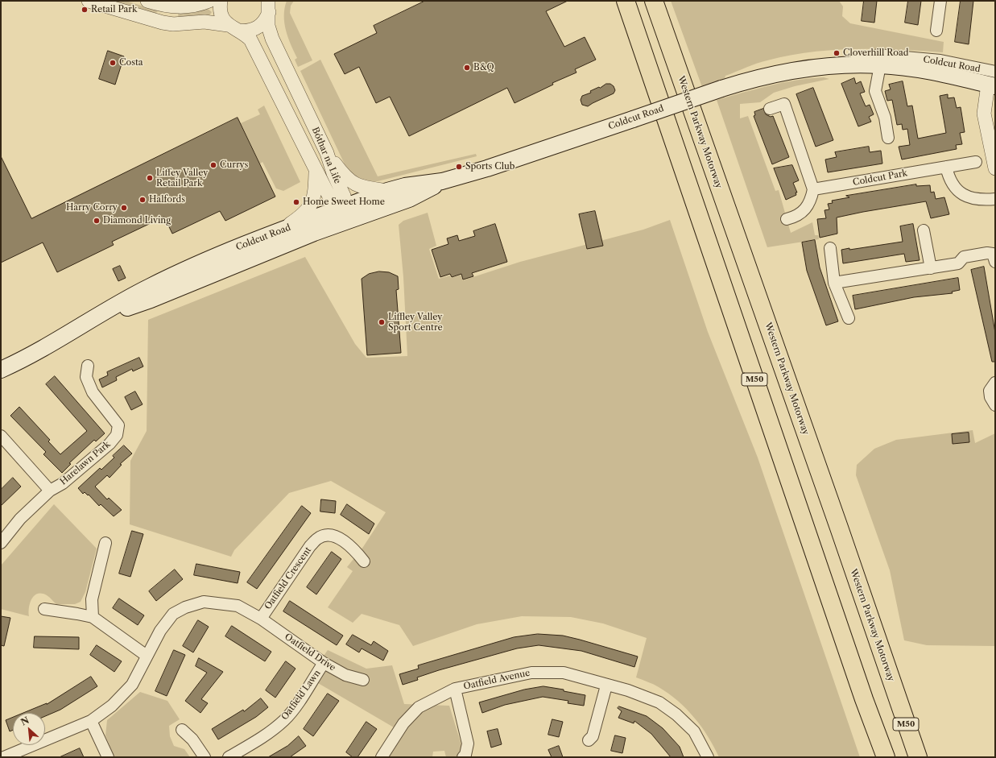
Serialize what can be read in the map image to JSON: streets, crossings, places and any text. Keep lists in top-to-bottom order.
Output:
{
  "streets": {
    "highway": ["Western Parkway Motorway", "M50"],
    "main road": ["Coldcut Road"],
    "street": [
      "Bóthar na Life",
      "Coldcut Park",
      "Harelawn Park",
      "Oatfield Crescent",
      "Oatfield Drive",
      "Oatfield Avenue",
      "Oatfield Lawn"
    ]
  },
  "crossings": [
    ["Coldcut Road", "Bóthar na Life"],
    ["Oatfield Crescent", "Oatfield Drive"],
    ["Oatfield Drive", "Oatfield Lawn"]
  ],
  "places": [
    "Retail Park",
    "Cloverhill Road",
    "Costa",
    "B&Q",
    "Currys",
    "Sports Club",
    "Liffey Valley Retail Park",
    "Halfords",
    "Home Sweet Home",
    "Harry Corry",
    "Diamond Living",
    "Liffley Valley Sport Centre"
  ],
  "north": "top left"
}
